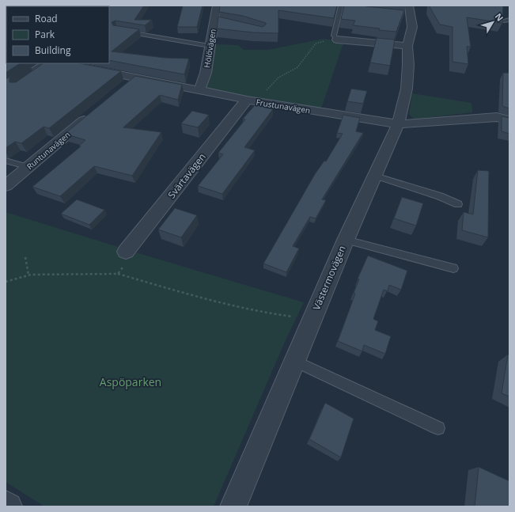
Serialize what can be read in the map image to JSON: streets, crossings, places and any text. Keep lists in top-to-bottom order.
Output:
{
  "streets": {
    "street": [
      "Hölövägen",
      "Frustunavägen",
      "Runtunavägen",
      "Svärtavägen",
      "Västermovägen"
    ]
  },
  "crossings": [
    ["Hölövägen", "Frustunavägen"],
    ["Frustunavägen", "Svärtavägen"],
    ["Frustunavägen", "Västermovägen"]
  ],
  "parks": ["Aspöparken"],
  "legend": ["Road", "Park", "Building"],
  "north": "top right"
}
